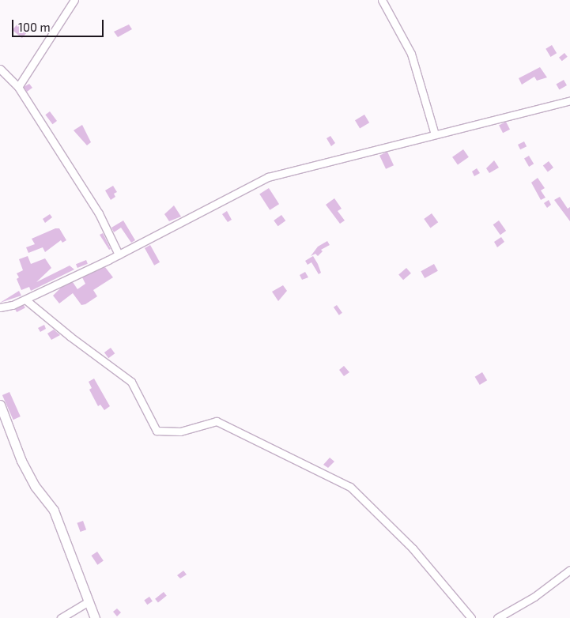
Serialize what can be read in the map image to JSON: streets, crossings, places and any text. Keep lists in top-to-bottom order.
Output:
{
  "scale_bar": "100 m"
}
